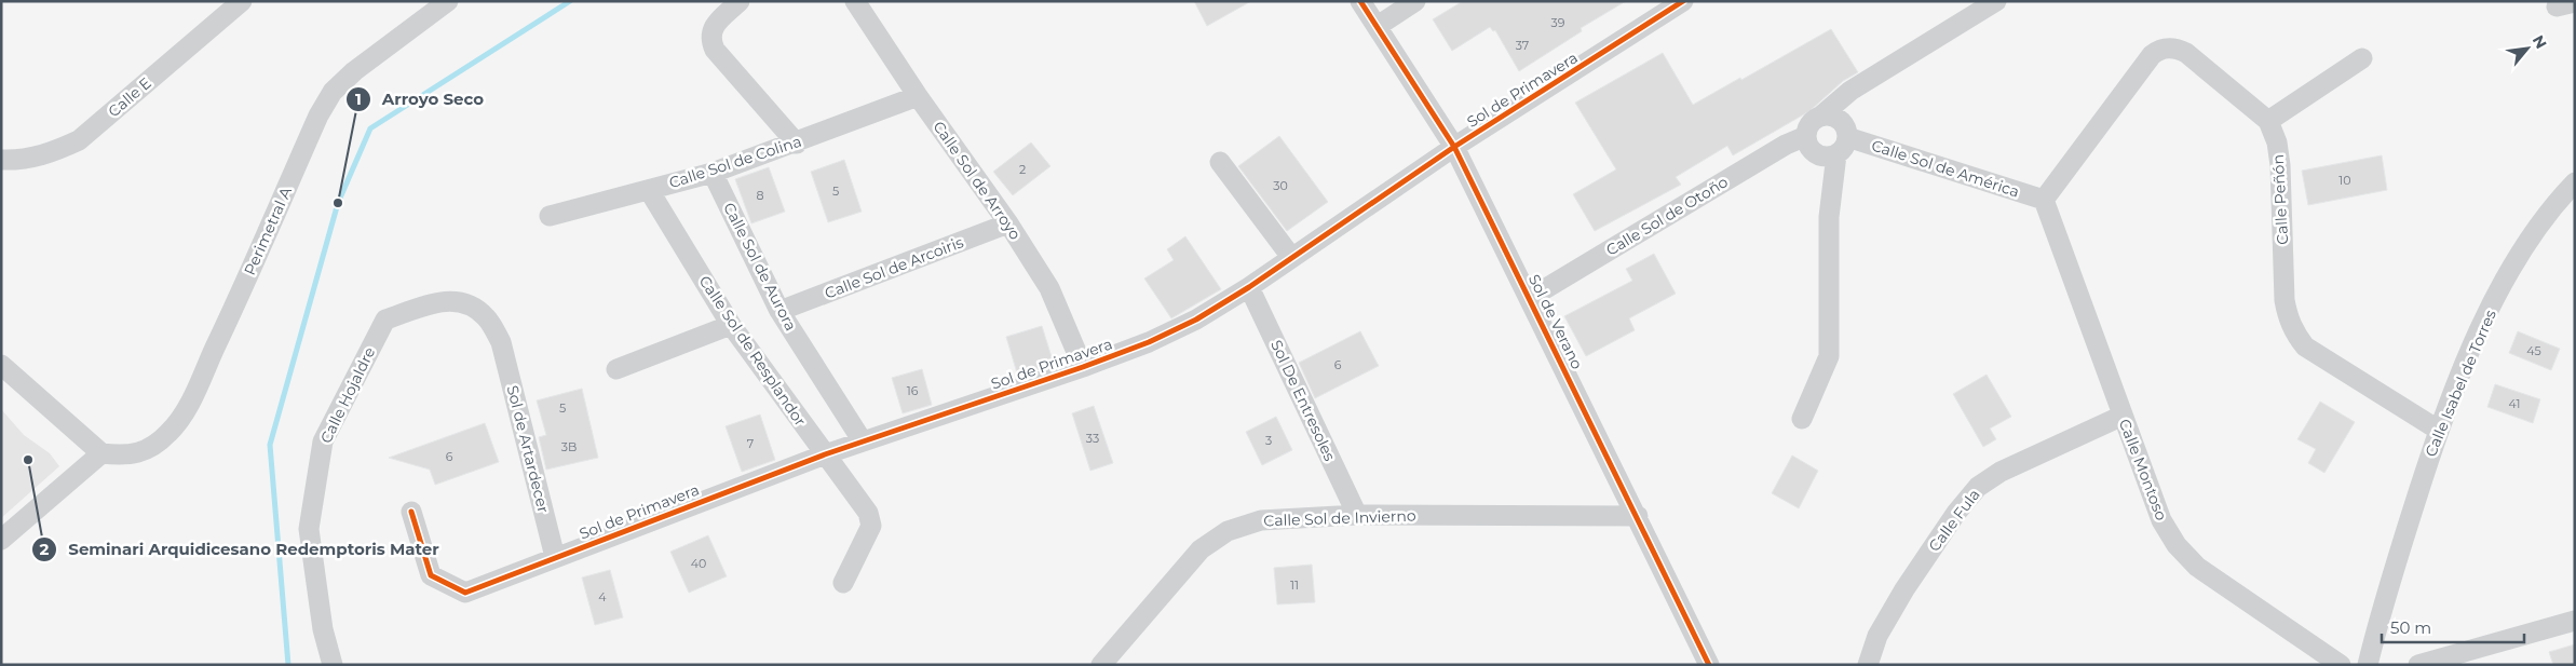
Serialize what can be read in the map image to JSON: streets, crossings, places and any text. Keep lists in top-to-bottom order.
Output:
{
  "streets": {
    "street": [
      "Sol de Primavera",
      "Calle E",
      "Calle Sol de Colina",
      "Calle Sol de América",
      "Calle Sol de Arroyo",
      "Calle Peñón",
      "Calle Sol de Otoño",
      "Perimetral A",
      "Calle Sol de Aurora",
      "Calle Sol de Arcoiris",
      "Sol de Verano",
      "Calle Sol de Resplandor",
      "Calle Isabel de Torres",
      "Calle Hojaldre",
      "Sol De Entresoles",
      "Sol de Artardecer",
      "Calle Montoso",
      "Calle Sol de Invierno",
      "Calle Fula"
    ]
  },
  "crossings": [
    ["Sol de Primavera", "Calle Sol de Arroyo"],
    ["Sol de Primavera", "Calle Sol de Aurora"],
    ["Sol de Primavera", "Sol de Verano"],
    ["Sol de Primavera", "Calle Sol de Resplandor"],
    ["Sol de Primavera", "Sol De Entresoles"],
    ["Sol de Primavera", "Sol de Artardecer"],
    ["Calle Sol de Colina", "Calle Sol de Arroyo"],
    ["Calle Sol de Colina", "Calle Sol de Aurora"],
    ["Calle Sol de Colina", "Calle Sol de Resplandor"],
    ["Calle Sol de América", "Calle Sol de Otoño"],
    ["Calle Sol de América", "Calle Montoso"],
    ["Calle Sol de Arroyo", "Calle Sol de Arcoiris"],
    ["Calle Peñón", "Calle Isabel de Torres"],
    ["Calle Sol de Otoño", "Sol de Verano"],
    ["Calle Sol de Aurora", "Calle Sol de Arcoiris"],
    ["Sol de Verano", "Calle Sol de Invierno"],
    ["Calle Hojaldre", "Sol de Artardecer"],
    ["Sol De Entresoles", "Calle Sol de Invierno"],
    ["Calle Montoso", "Calle Fula"]
  ],
  "places": ["Arroyo Seco", "Seminari Arquidicesano Redemptoris Mater"],
  "house_numbers": [
    "39",
    "37",
    "2",
    "10",
    "30",
    "5",
    "8",
    "45",
    "6",
    "16",
    "41",
    "5",
    "33",
    "3",
    "7",
    "3B",
    "6",
    "40",
    "11",
    "4"
  ],
  "scale_bar": "50 m",
  "north": "top right"
}
